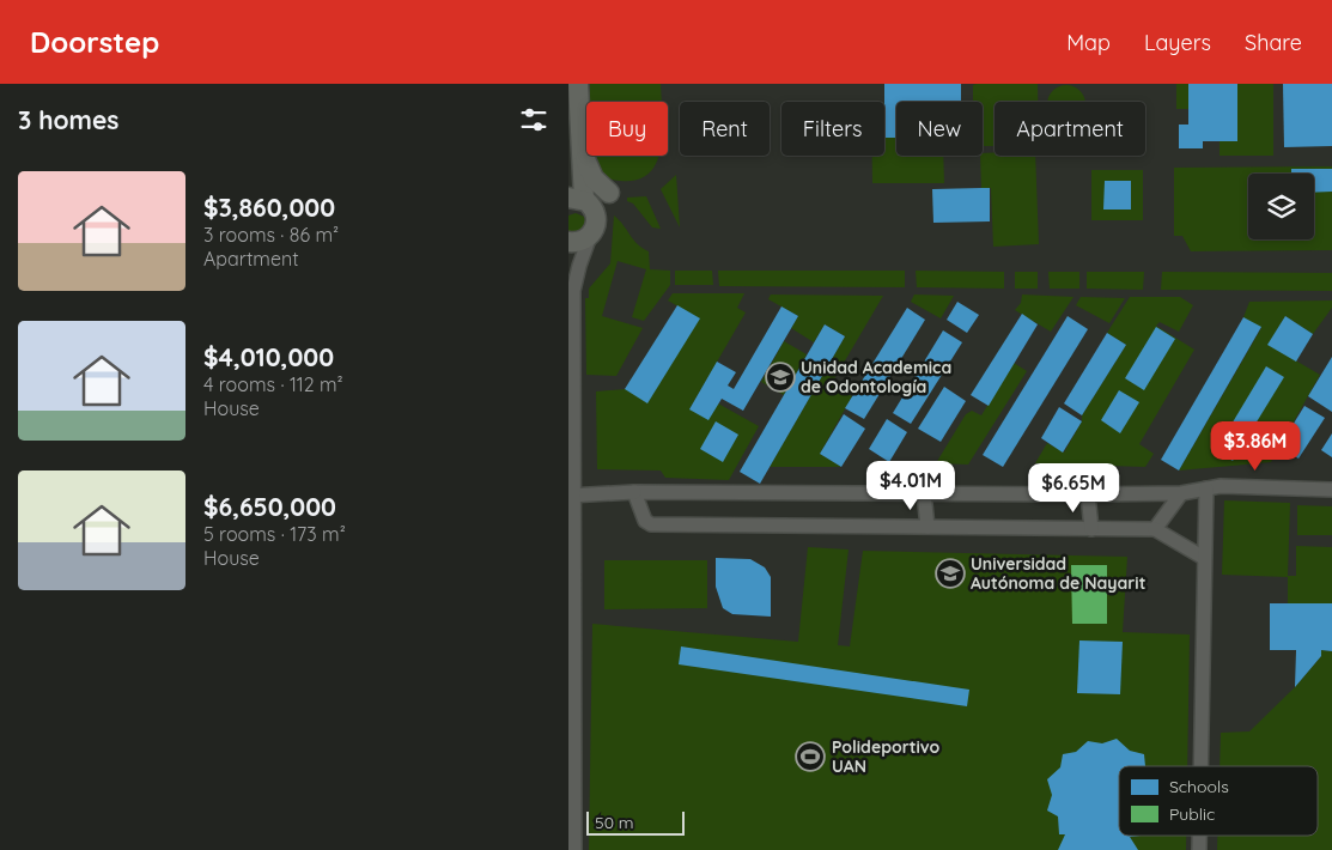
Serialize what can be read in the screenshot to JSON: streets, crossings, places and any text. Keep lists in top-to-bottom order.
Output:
{
  "places": {
    "school or university": ["Unidad Academica de Odontología", "Universidad Autónoma de Nayarit"],
    "sports": ["Polideportivo UAN"]
  },
  "legend": ["Schools", "Public"],
  "scale_bar": "50 m",
  "page": {
    "header": "Doorstep",
    "nav": ["Map", "Layers", "Share"],
    "heading": "3 homes",
    "chip": [
      "Buy",
      "Rent",
      "Filters",
      "New",
      "Apartment"
    ],
    "list": [
      {
        "name": "$3,860,000",
        "note": "3 rooms · 86 m² · Apartment"
      },
      {
        "name": "$4,010,000",
        "note": "4 rooms · 112 m² · House"
      },
      {
        "name": "$6,650,000",
        "note": "5 rooms · 173 m² · House"
      }
    ],
    "price": ["$3.86M", "$4.01M", "$6.65M"],
    "scale": "50 m"
  }
}
